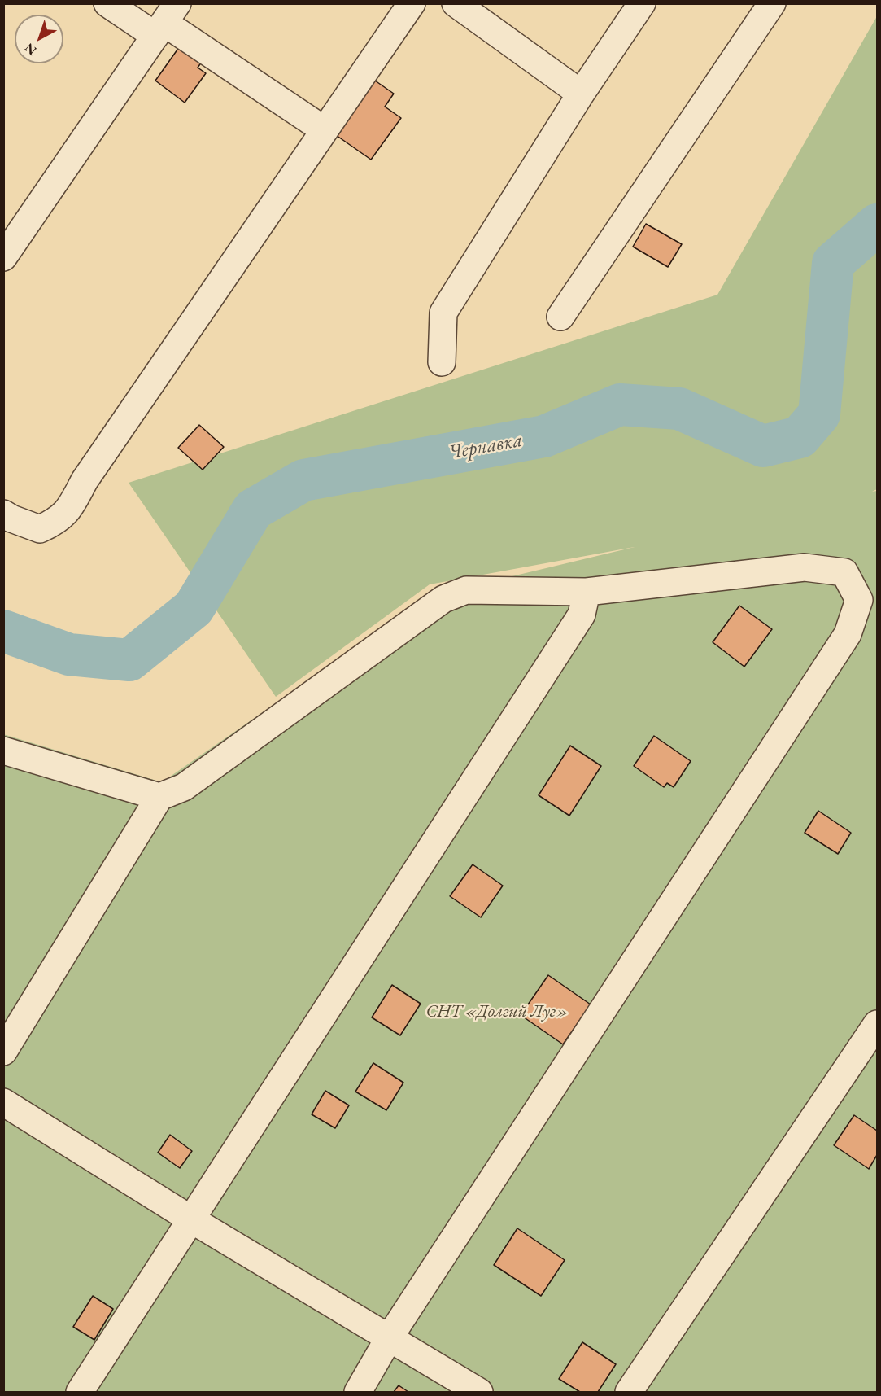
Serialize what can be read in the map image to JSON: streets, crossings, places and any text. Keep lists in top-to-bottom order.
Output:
{
  "water": ["Чернавка"],
  "parks": ["СНТ «Долгий Луг»"],
  "north": "bottom left"
}
